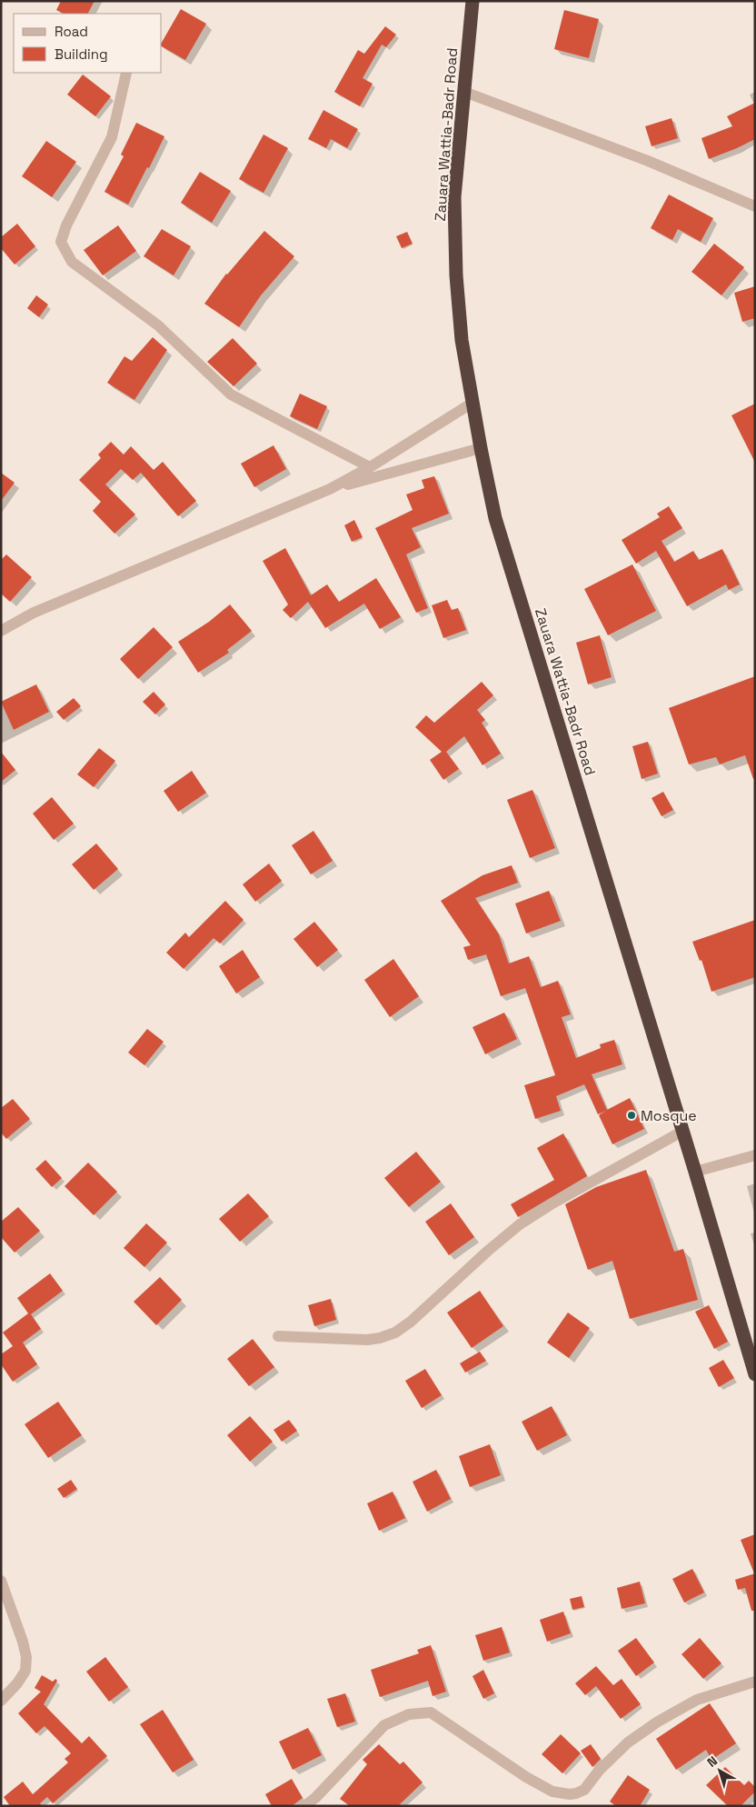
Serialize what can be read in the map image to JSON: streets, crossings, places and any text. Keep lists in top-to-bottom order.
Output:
{
  "streets": {
    "highway": ["Zauara Wattia-Badr Road"]
  },
  "places": ["Mosque"],
  "legend": ["Road", "Building"],
  "north": "top left"
}
